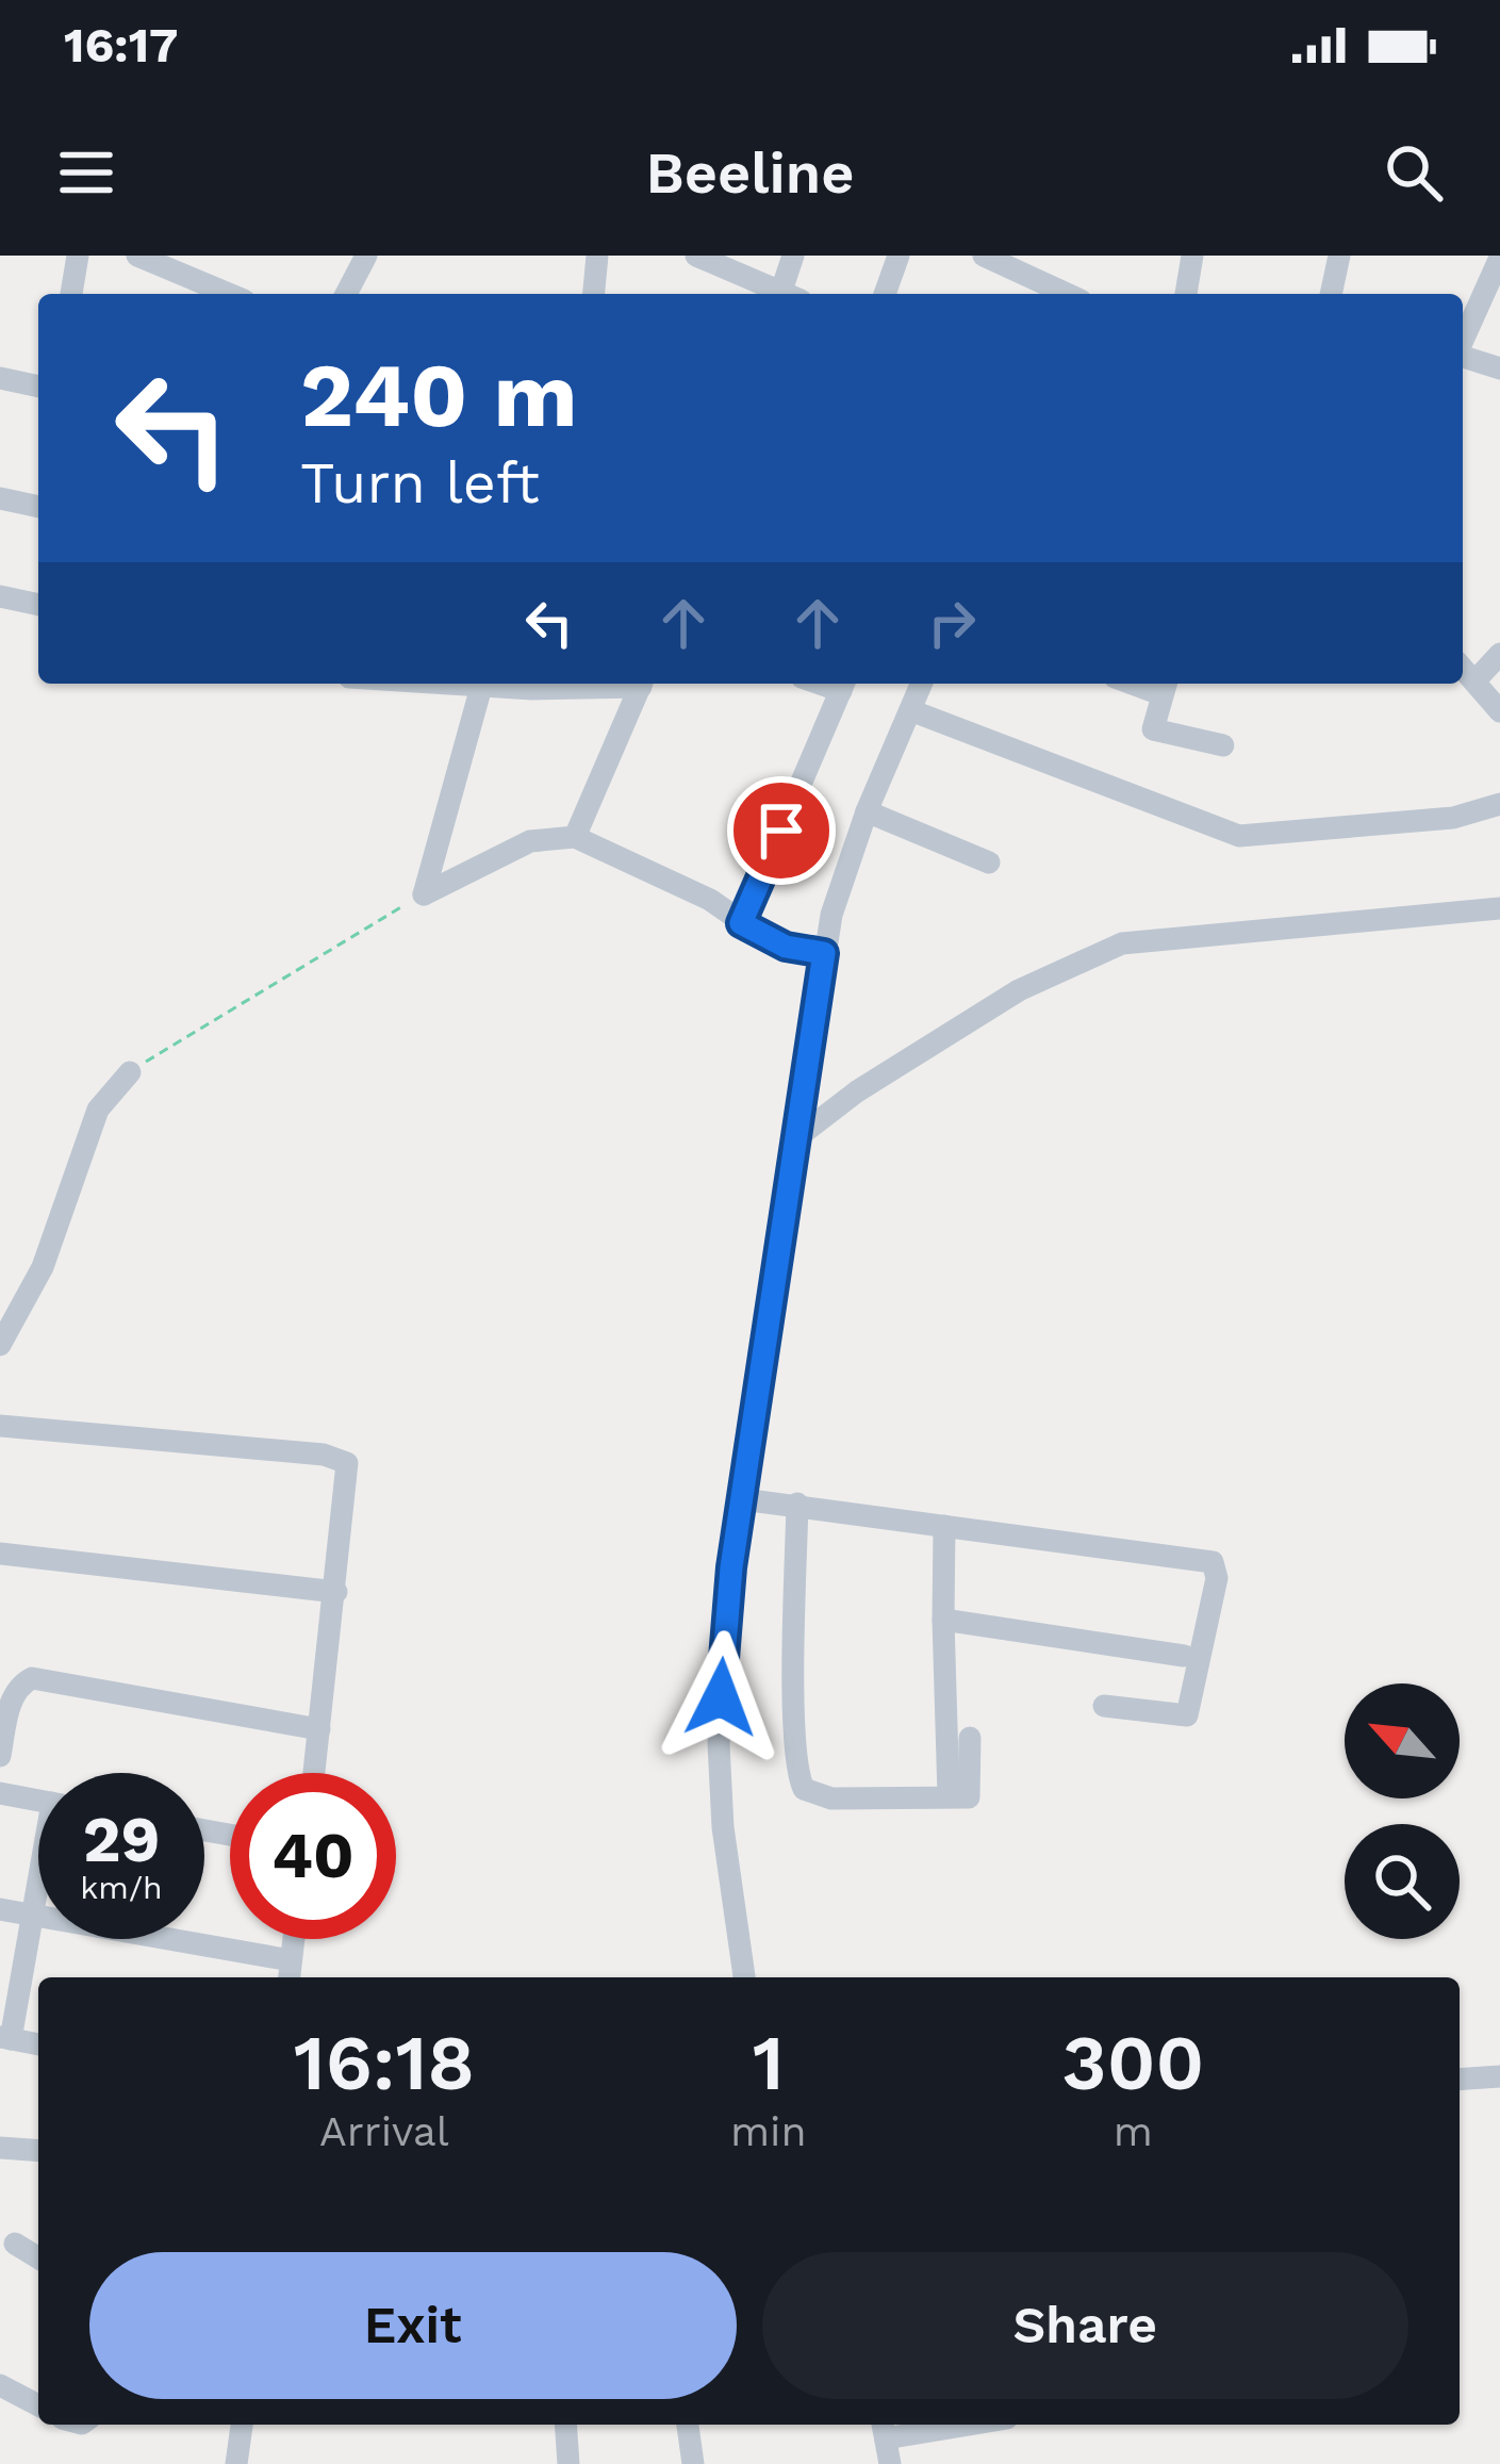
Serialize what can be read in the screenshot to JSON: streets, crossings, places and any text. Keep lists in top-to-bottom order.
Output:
{
  "north": "top left",
  "page": {
    "status": "16:17",
    "header": "Beeline",
    "turn": ["240 m", "Turn left"],
    "speed": "29 km/h",
    "limit": "40",
    "eta": [
      "16:18",
      "Arrival",
      "1",
      "min",
      "300",
      "m"
    ],
    "buttons": ["Exit", "Share"]
  }
}
